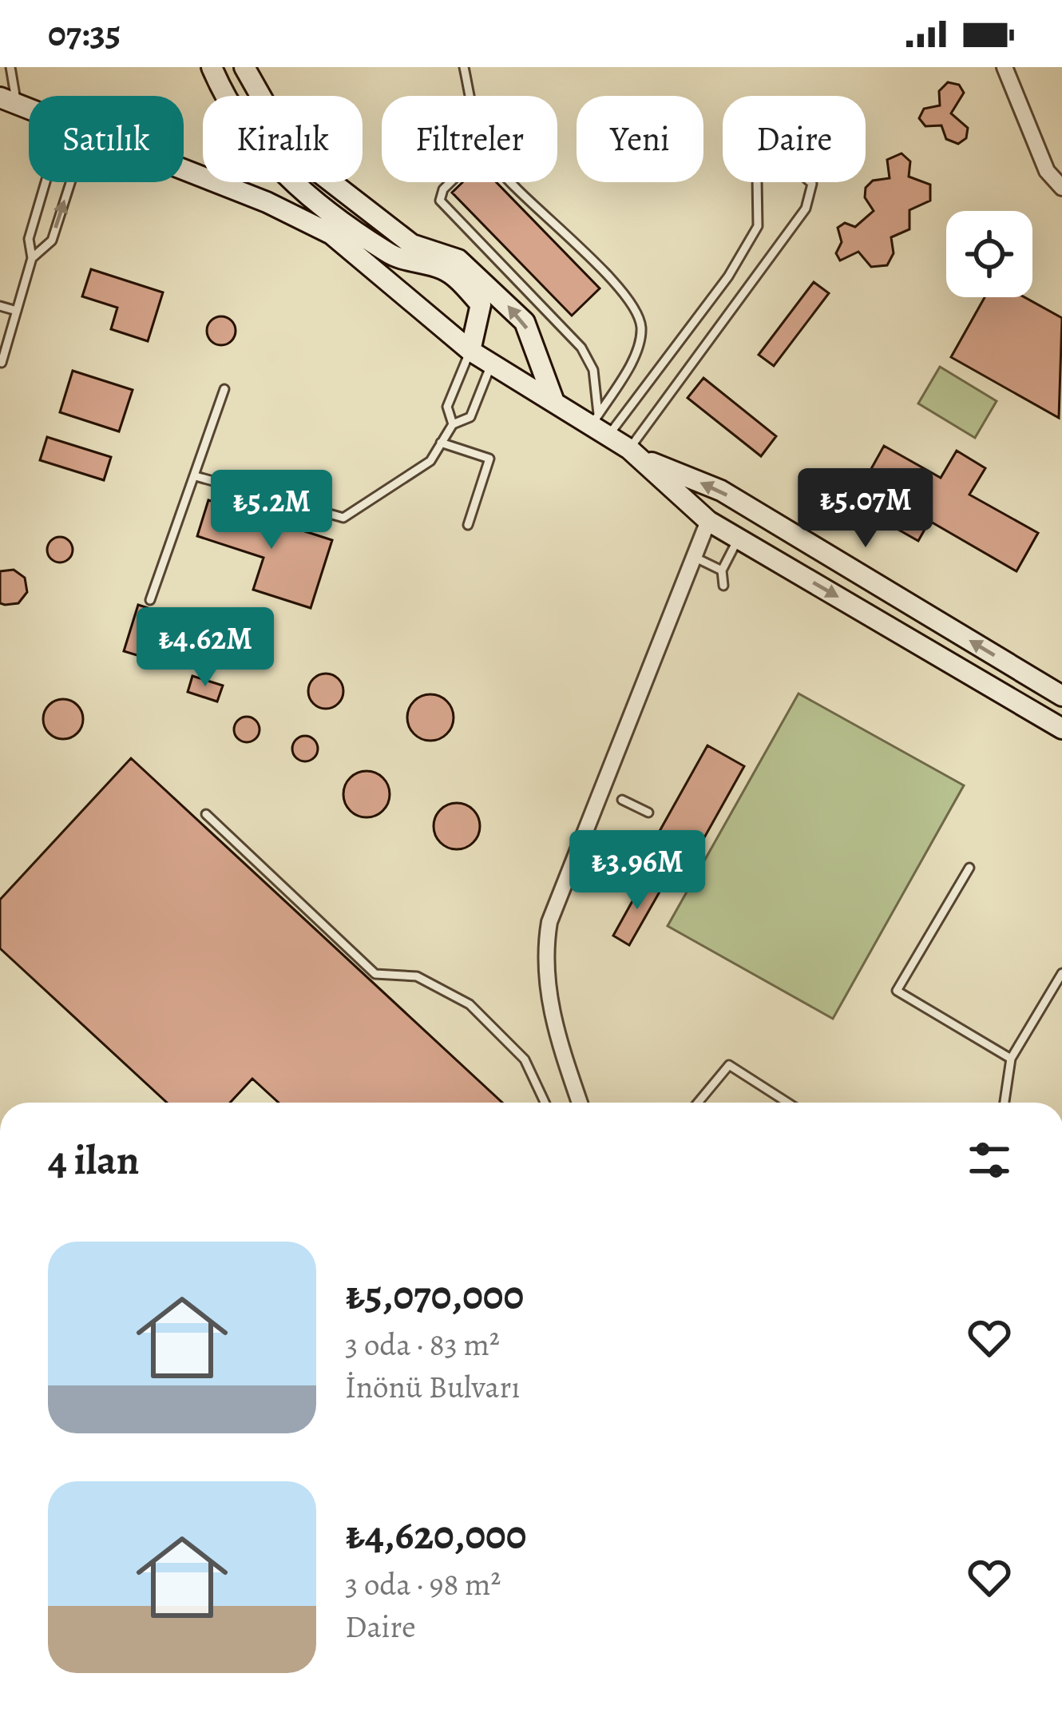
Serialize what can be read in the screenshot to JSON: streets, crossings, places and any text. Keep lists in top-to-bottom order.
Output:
{
  "page": {
    "status": "07:35",
    "chip": [
      "Satılık",
      "Kiralık",
      "Filtreler",
      "Yeni",
      "Daire"
    ],
    "price": [
      "₺5.07M",
      "₺5.2M",
      "₺4.62M",
      "₺3.96M"
    ],
    "heading": "4 ilan",
    "list": [
      {
        "name": "₺5,070,000",
        "note": "3 oda · 83 m² · İnönü Bulvarı"
      },
      {
        "name": "₺4,620,000",
        "note": "3 oda · 98 m² · Daire"
      }
    ]
  }
}
